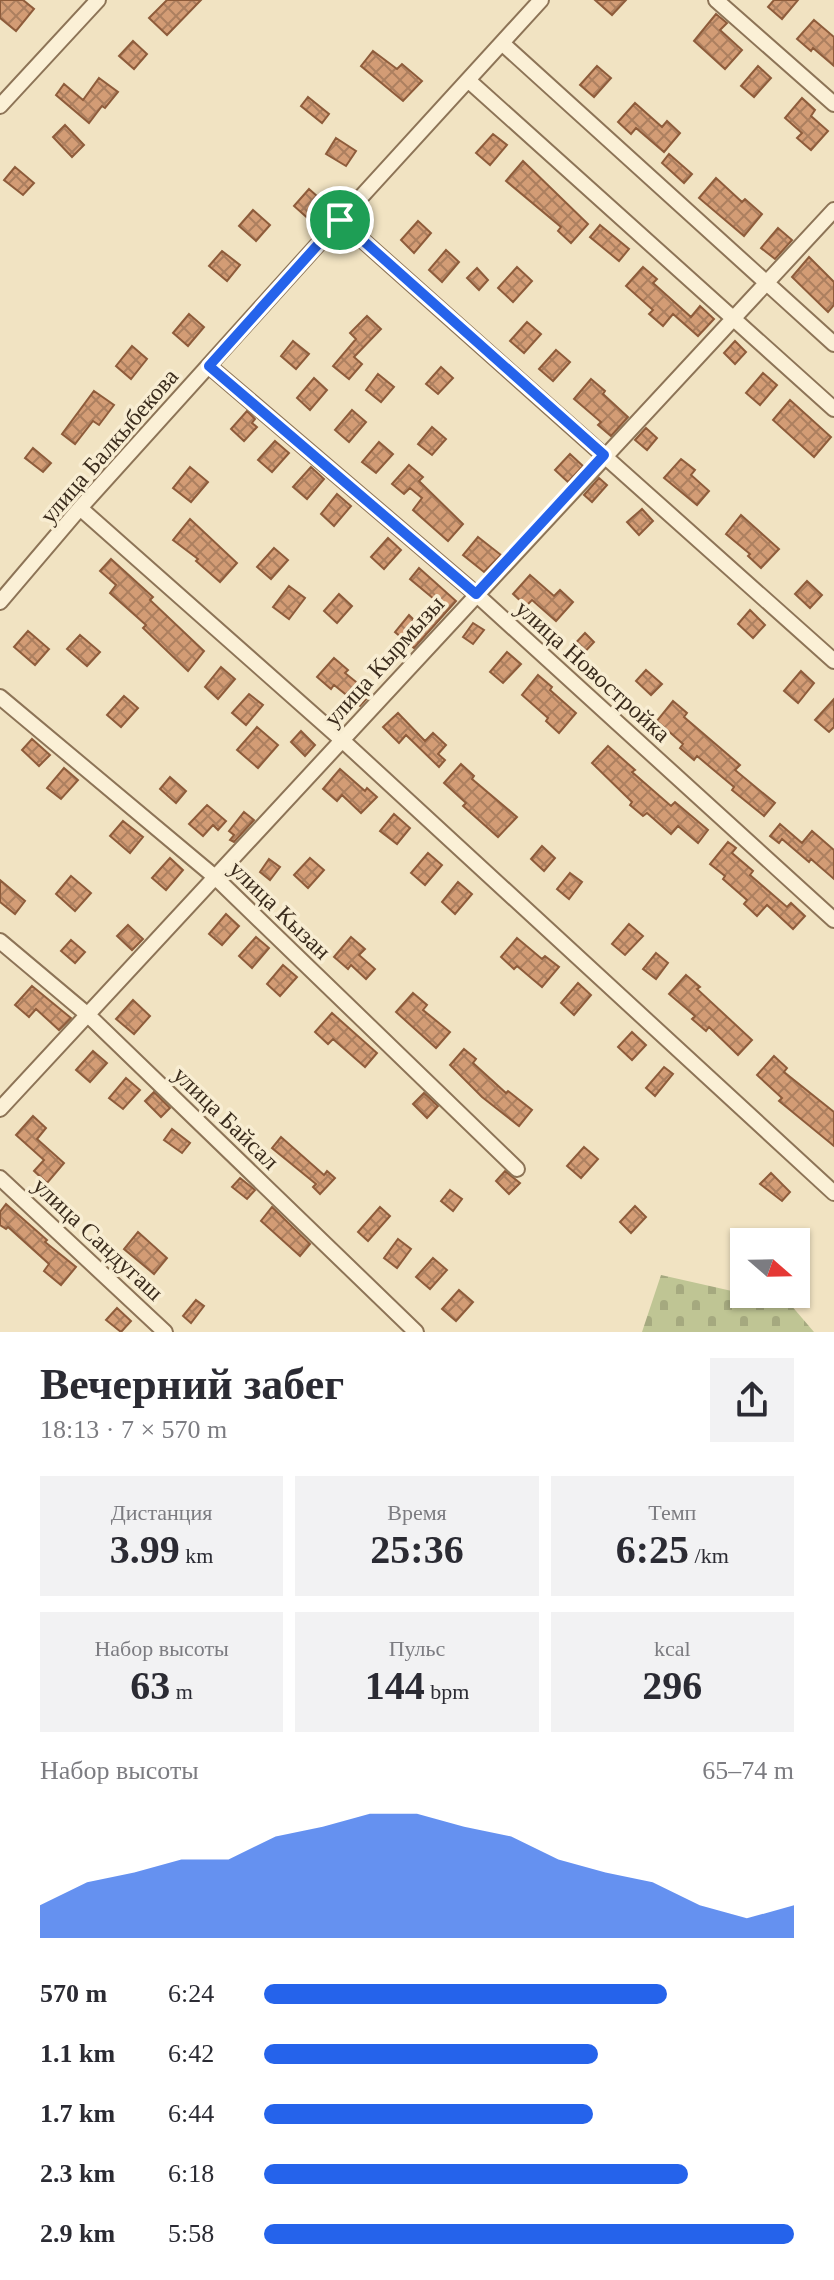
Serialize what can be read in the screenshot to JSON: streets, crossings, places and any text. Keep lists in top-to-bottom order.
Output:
{
  "streets": {
    "street": [
      "улица Балкыбекова",
      "улица Кырмызы",
      "улица Новостройка",
      "улица Кызан",
      "улица Байсал",
      "улица Сандугаш"
    ]
  },
  "crossings": [
    ["улица Балкыбекова", "улица Новостройка"],
    ["улица Кырмызы", "улица Новостройка"],
    ["улица Кырмызы", "улица Кызан"],
    ["улица Кырмызы", "улица Байсал"]
  ],
  "north": "right",
  "page": {
    "heading": ["Вечерний забег", "18:13 · 7 × 570 m"],
    "stats": [
      ["Дистанция", "3.99 km"],
      ["Время", "25:36"],
      ["Темп", "6:25 /km"],
      ["Набор высоты", "63 m"],
      ["Пульс", "144 bpm"],
      ["kcal", "296"]
    ],
    "chart": ["Набор высоты", "65–74 m"],
    "list": [
      {
        "name": "570 m",
        "note": "6:24"
      },
      {
        "name": "1.1 km",
        "note": "6:42"
      },
      {
        "name": "1.7 km",
        "note": "6:44"
      },
      {
        "name": "2.3 km",
        "note": "6:18"
      },
      {
        "name": "2.9 km",
        "note": "5:58"
      }
    ]
  }
}
